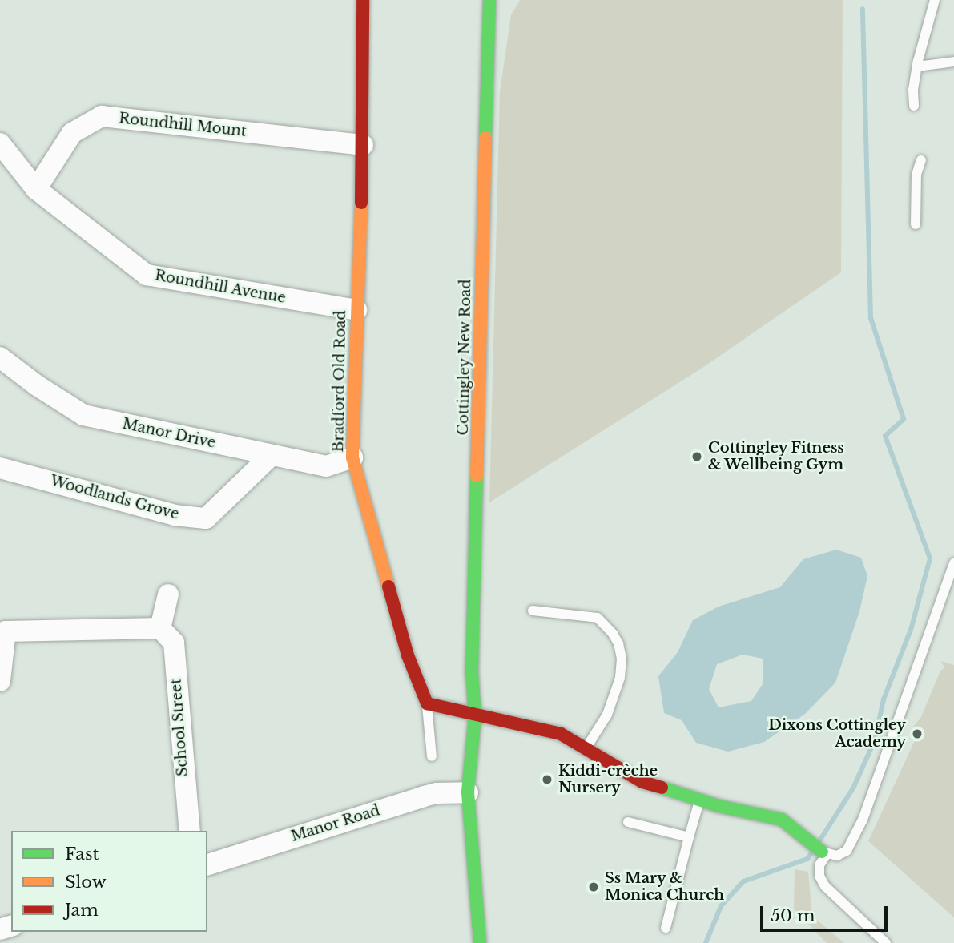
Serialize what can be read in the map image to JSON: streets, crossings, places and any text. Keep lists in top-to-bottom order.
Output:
{
  "streets": {
    "street": [
      "Roundhill Mount",
      "Roundhill Avenue",
      "Cottingley New Road",
      "Bradford Old Road",
      "Manor Drive",
      "Woodlands Grove",
      "School Street",
      "Manor Road"
    ]
  },
  "crossings": [
    ["Roundhill Mount", "Roundhill Avenue"],
    ["Roundhill Mount", "Bradford Old Road"],
    ["Roundhill Avenue", "Bradford Old Road"],
    ["Cottingley New Road", "Manor Road"],
    ["Bradford Old Road", "Manor Drive"],
    ["Manor Drive", "Woodlands Grove"]
  ],
  "places": [
    "Cottingley Fitness & Wellbeing Gym",
    "Dixons Cottingley Academy",
    "Kiddi-crèche Nursery",
    "Ss Mary & Monica Church"
  ],
  "legend": ["Fast", "Slow", "Jam"],
  "scale_bar": "50 m"
}
